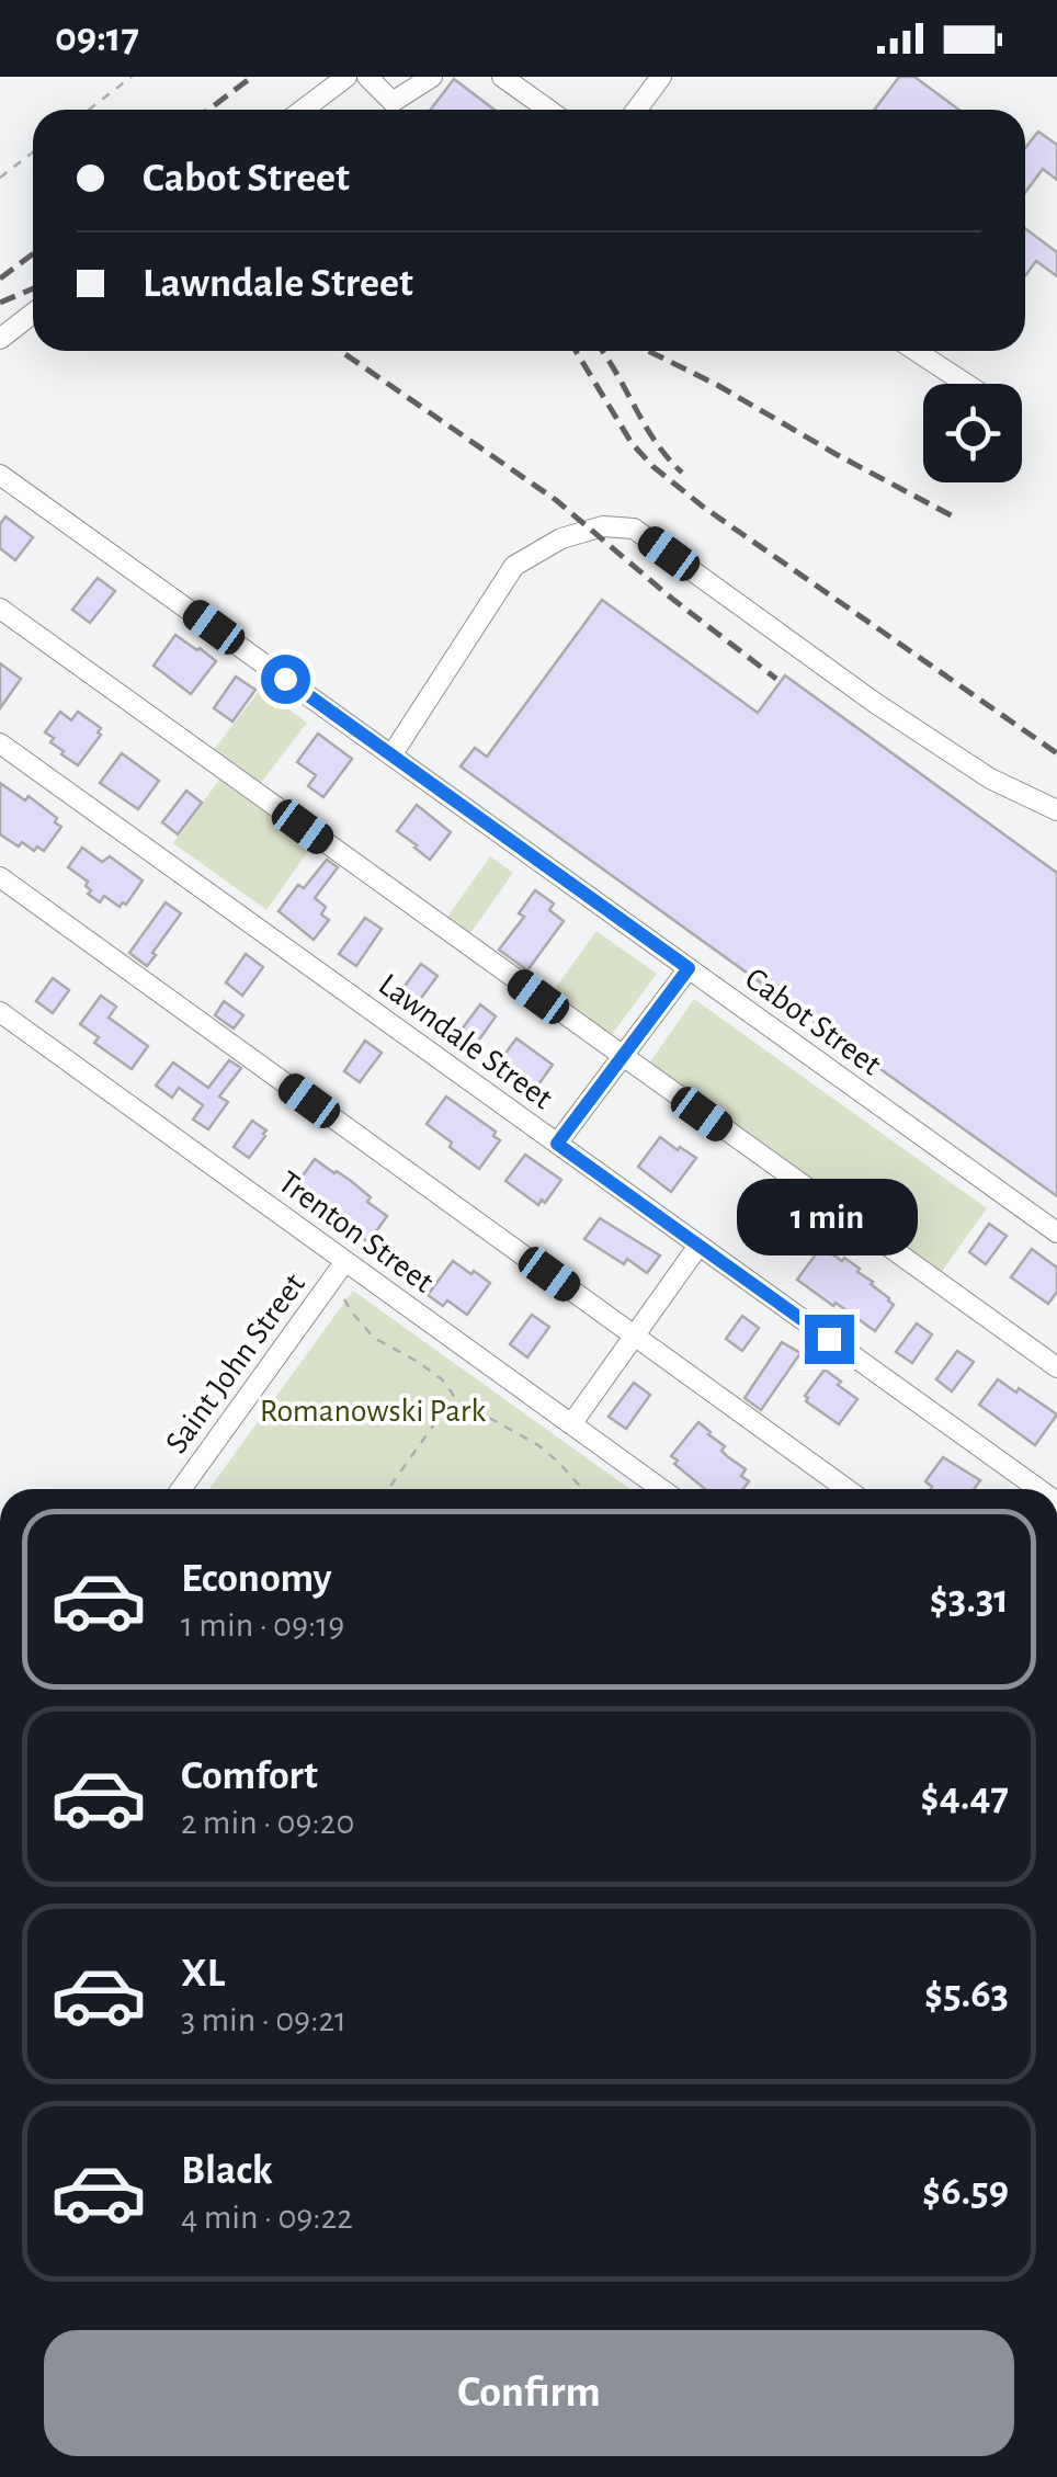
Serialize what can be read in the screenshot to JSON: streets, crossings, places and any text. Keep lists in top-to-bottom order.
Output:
{
  "streets": {
    "street": [
      "Cabot Street",
      "Lawndale Street",
      "Trenton Street",
      "Saint John Street"
    ]
  },
  "crossings": [
    ["Trenton Street", "Saint John Street"]
  ],
  "parks": ["Romanowski Park"],
  "page": {
    "status": "09:17",
    "banner": ["Cabot Street", "Lawndale Street"],
    "bubble": "1 min",
    "list": [
      {
        "name": "Economy",
        "note": "1 min · 09:19",
        "value": "$3.31"
      },
      {
        "name": "Comfort",
        "note": "2 min · 09:20",
        "value": "$4.47"
      },
      {
        "name": "XL",
        "note": "3 min · 09:21",
        "value": "$5.63"
      },
      {
        "name": "Black",
        "note": "4 min · 09:22",
        "value": "$6.59"
      }
    ],
    "buttons": "Confirm"
  }
}
